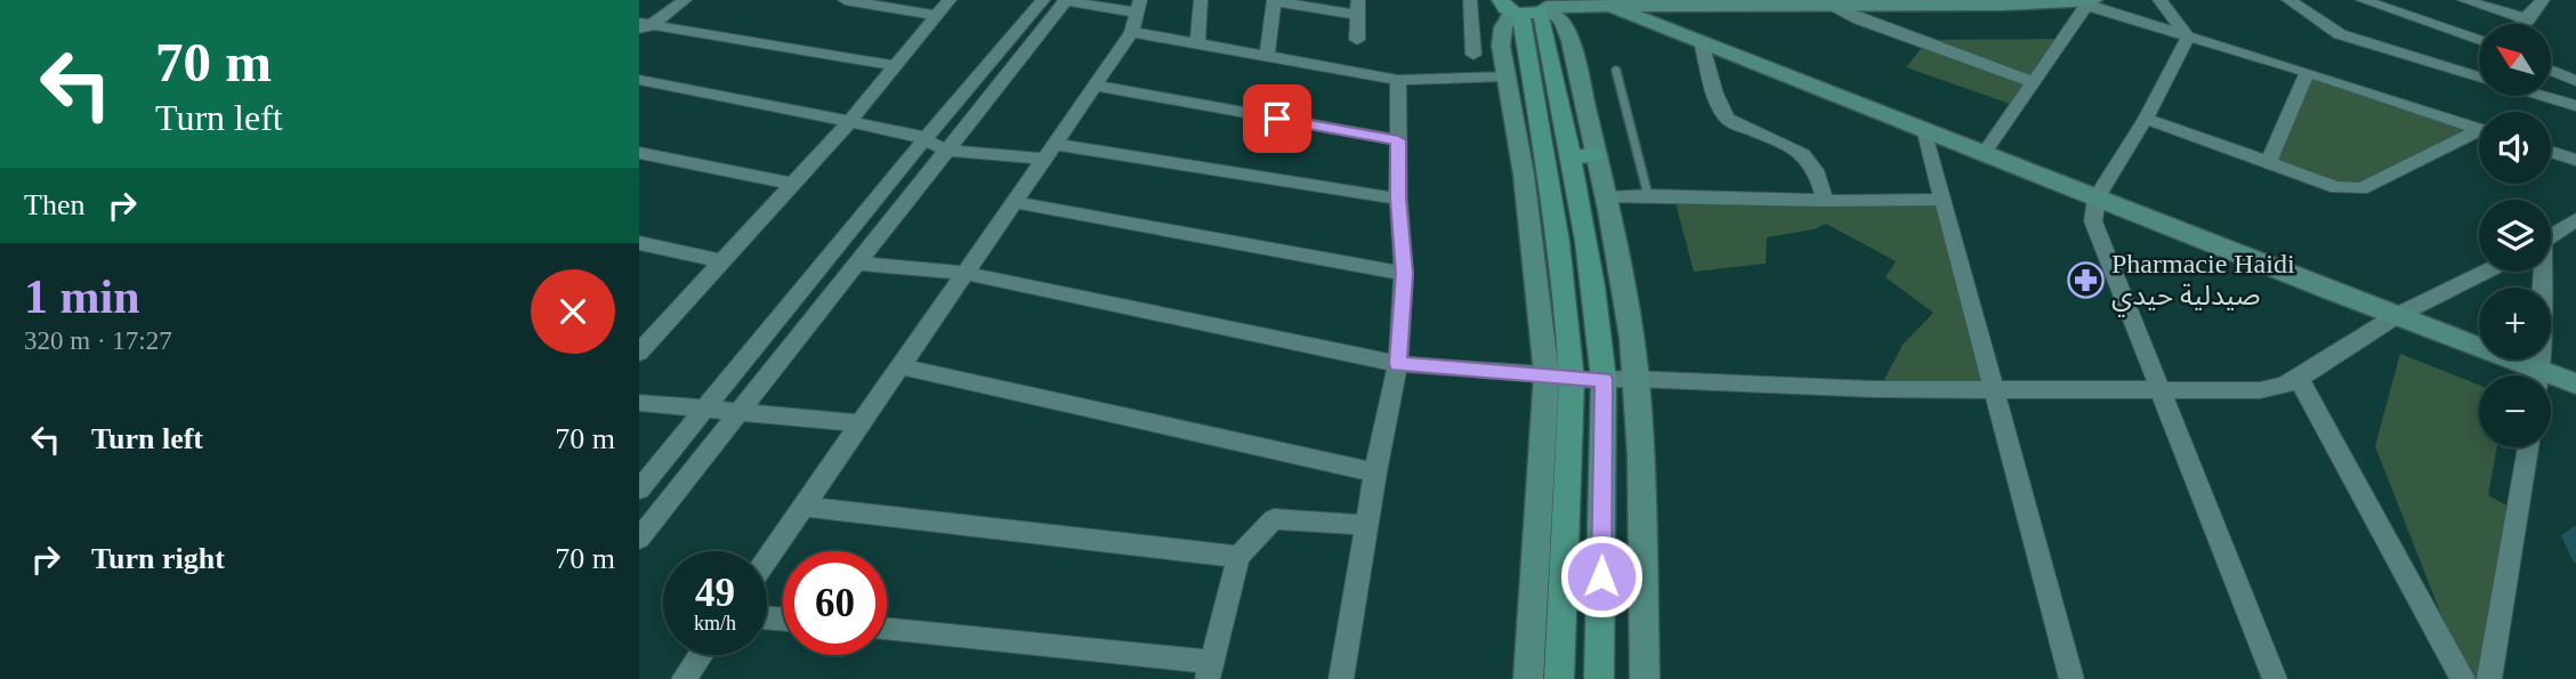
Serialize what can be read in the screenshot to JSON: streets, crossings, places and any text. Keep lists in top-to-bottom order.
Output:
{
  "places": {
    "pharmacy": ["Pharmacie Haidi صيدلية حيدي"]
  },
  "north": "top left",
  "page": {
    "turn": ["70 m", "Turn left"],
    "map_buttons": ["+", "−"],
    "then": "Then",
    "heading": ["1 min", "320 m · 17:27"],
    "list": [
      {
        "name": "Turn left",
        "value": "70 m"
      },
      {
        "name": "Turn right",
        "value": "70 m"
      }
    ],
    "speed": "49 km/h",
    "limit": "60"
  }
}
